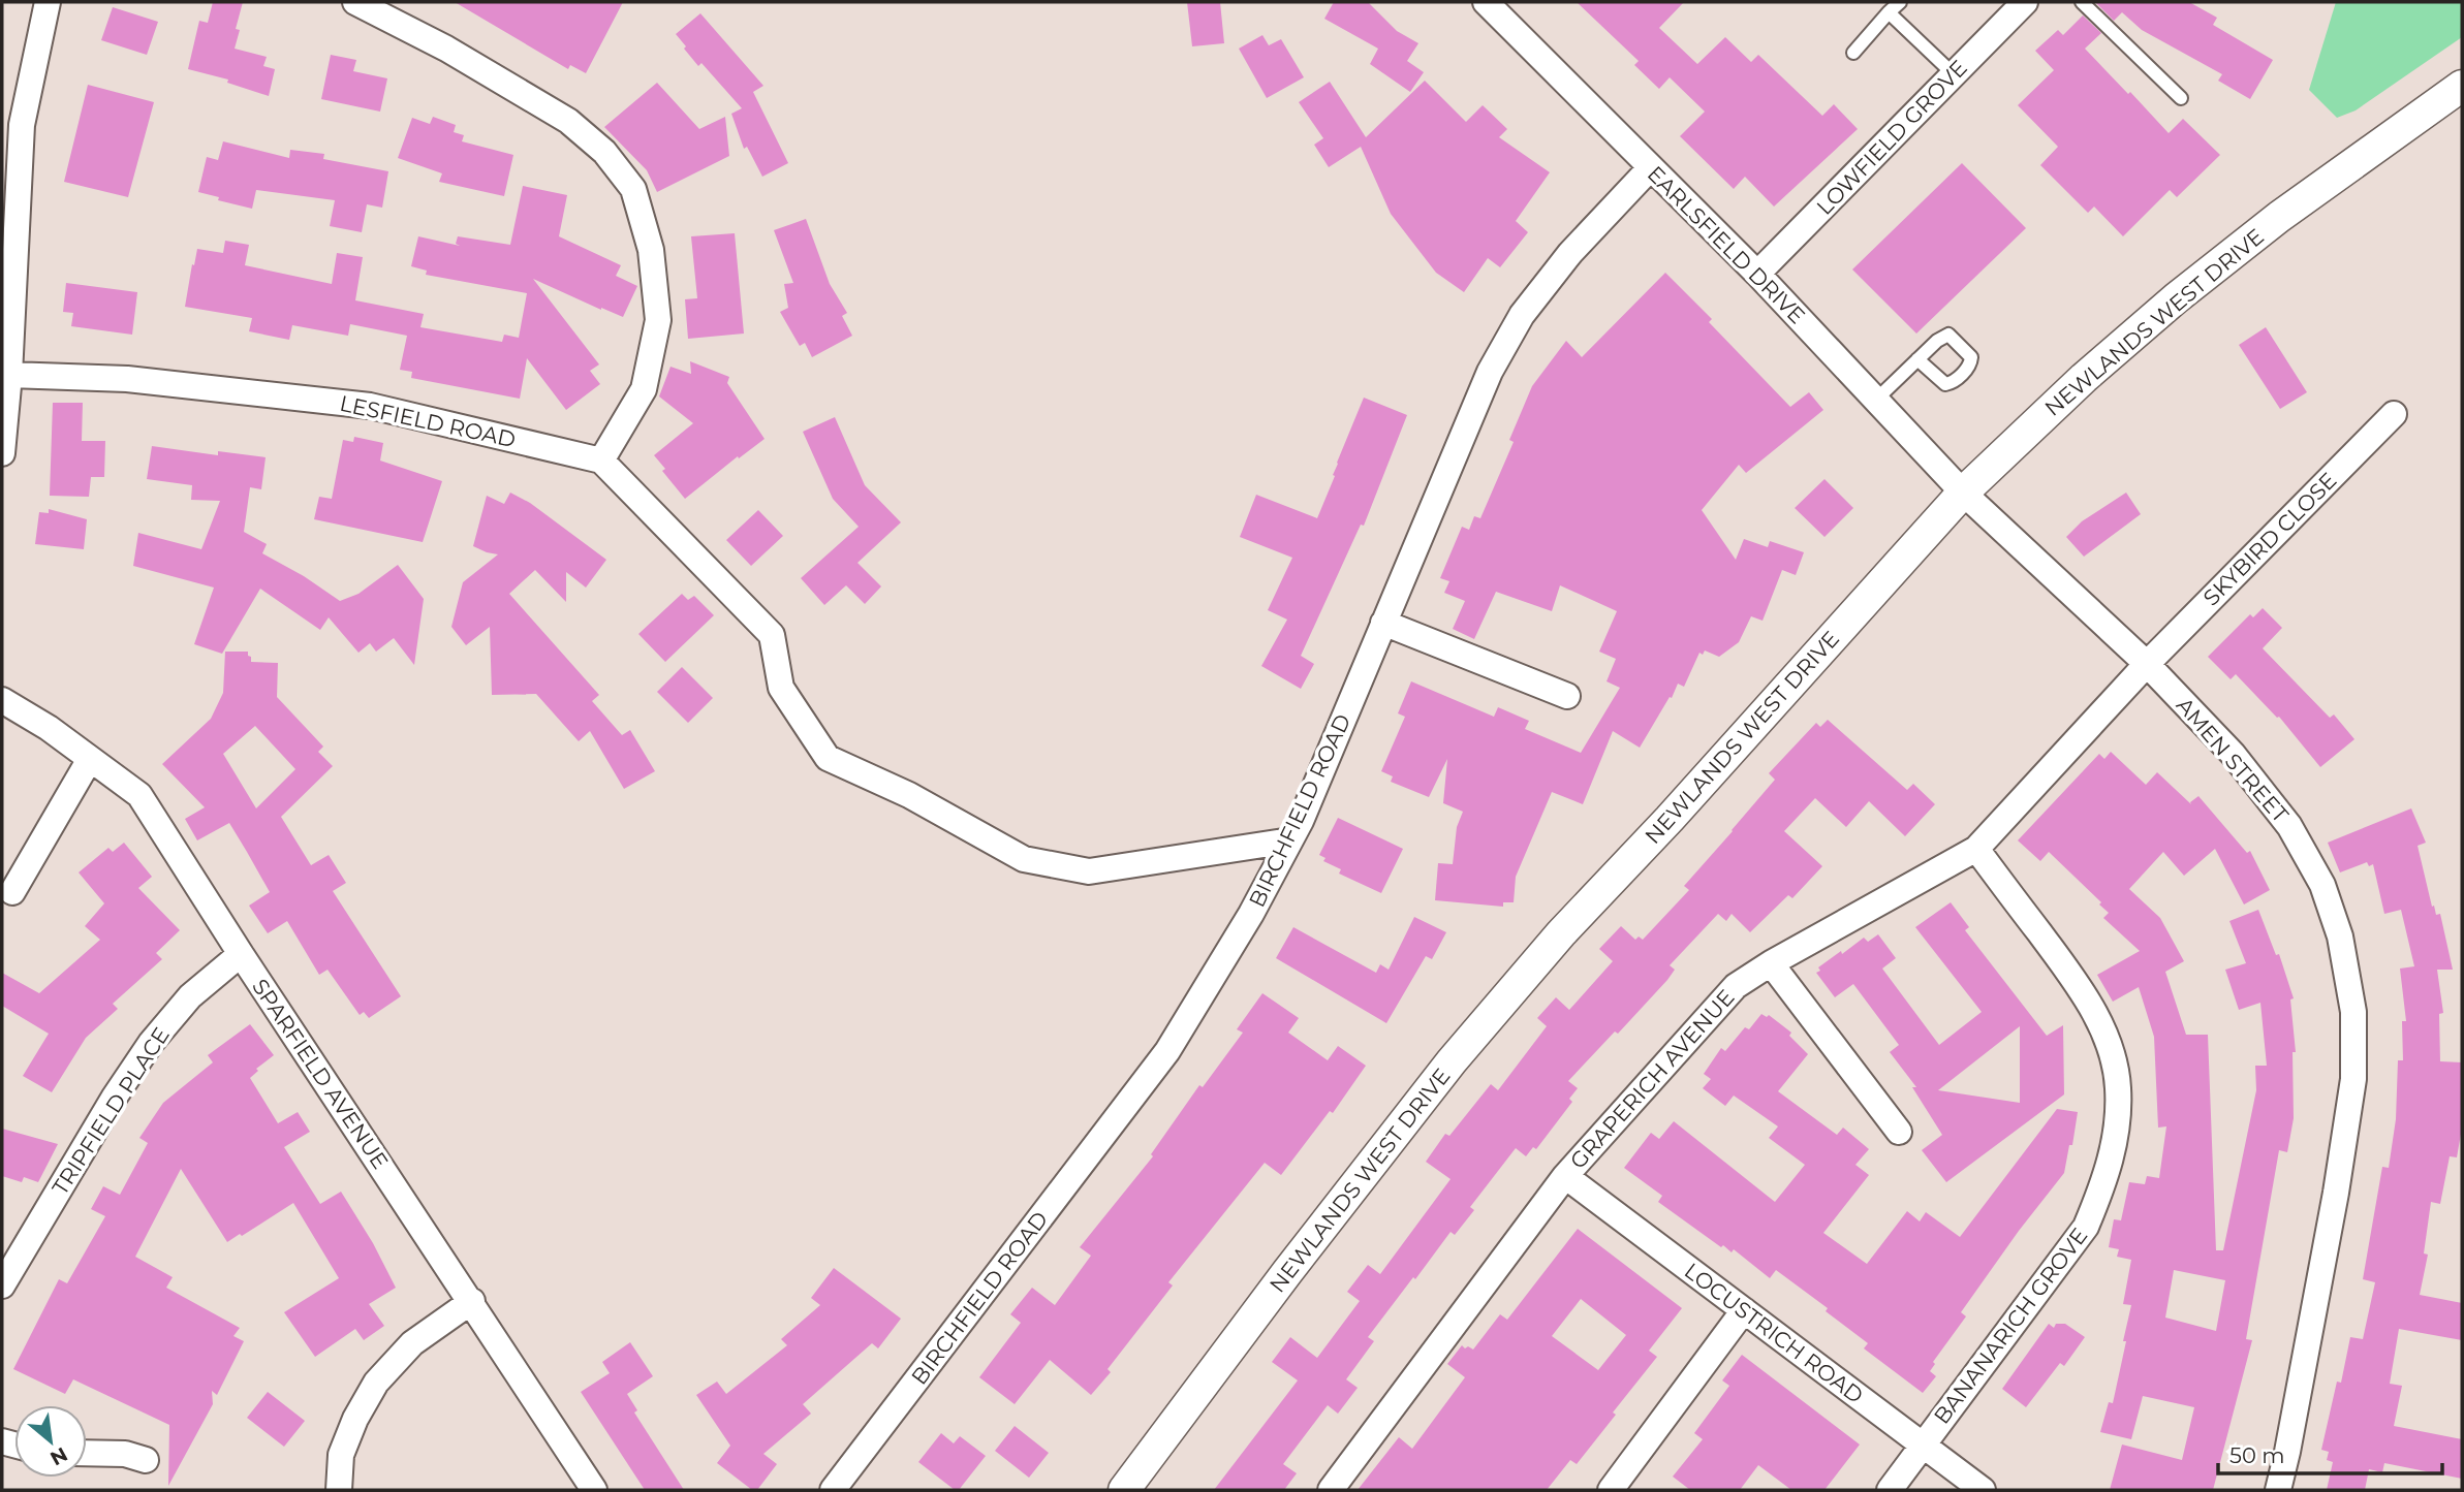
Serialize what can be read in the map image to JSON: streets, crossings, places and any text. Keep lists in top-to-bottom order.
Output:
{
  "streets": {
    "street": [
      "LOWFIELD GROVE",
      "EARLSFIELD DRIVE",
      "NEWLANDS WEST DRIVE",
      "LESFIELD ROAD",
      "SKYBIRD CLOSE",
      "AMEN STREET",
      "BIRCHFIELD ROAD",
      "SPARFIELD AVENUE",
      "GRAPERICH AVENUE",
      "TRIPFIELD PLACE",
      "BANANARICH GROVE",
      "LOCUSTRICH ROAD"
    ]
  },
  "crossings": [
    ["LOWFIELD GROVE", "EARLSFIELD DRIVE"],
    ["EARLSFIELD DRIVE", "NEWLANDS WEST DRIVE"],
    ["EARLSFIELD DRIVE", "AMEN STREET"],
    ["EARLSFIELD DRIVE", "BIRCHFIELD ROAD"],
    ["NEWLANDS WEST DRIVE", "AMEN STREET"],
    ["SKYBIRD CLOSE", "AMEN STREET"],
    ["SKYBIRD CLOSE", "GRAPERICH AVENUE"],
    ["AMEN STREET", "GRAPERICH AVENUE"],
    ["SPARFIELD AVENUE", "TRIPFIELD PLACE"],
    ["GRAPERICH AVENUE", "BANANARICH GROVE"],
    ["GRAPERICH AVENUE", "LOCUSTRICH ROAD"],
    ["BANANARICH GROVE", "LOCUSTRICH ROAD"]
  ],
  "scale_bar": "50 m",
  "north": "bottom right"
}
